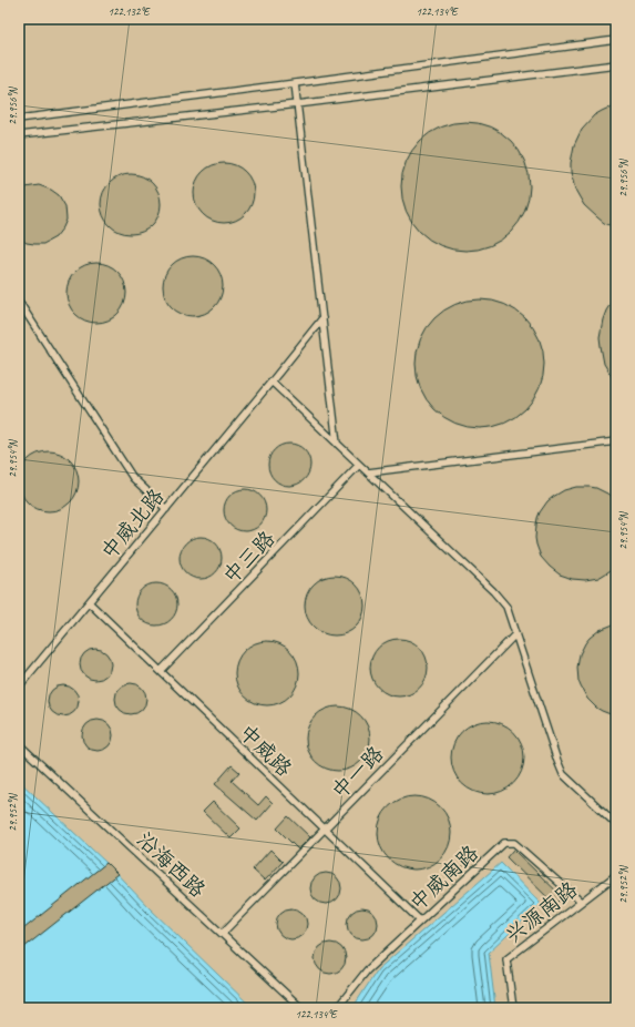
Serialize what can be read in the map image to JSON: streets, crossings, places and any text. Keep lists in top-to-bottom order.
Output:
{
  "streets": {
    "lane": [
      "中威北路",
      "中三路",
      "中威路",
      "中一路",
      "沿海西路",
      "中威南路",
      "兴源南路"
    ]
  },
  "crossings": [
    ["中威北路", "中威路"],
    ["中三路", "中威路"],
    ["中威路", "中一路"],
    ["中威路", "中威南路"],
    ["中一路", "沿海西路"],
    ["中威南路", "兴源南路"]
  ],
  "coordinates": [
    "122.132°E",
    "122.134°E",
    "29.956°N",
    "29.954°N",
    "29.952°N"
  ]
}
